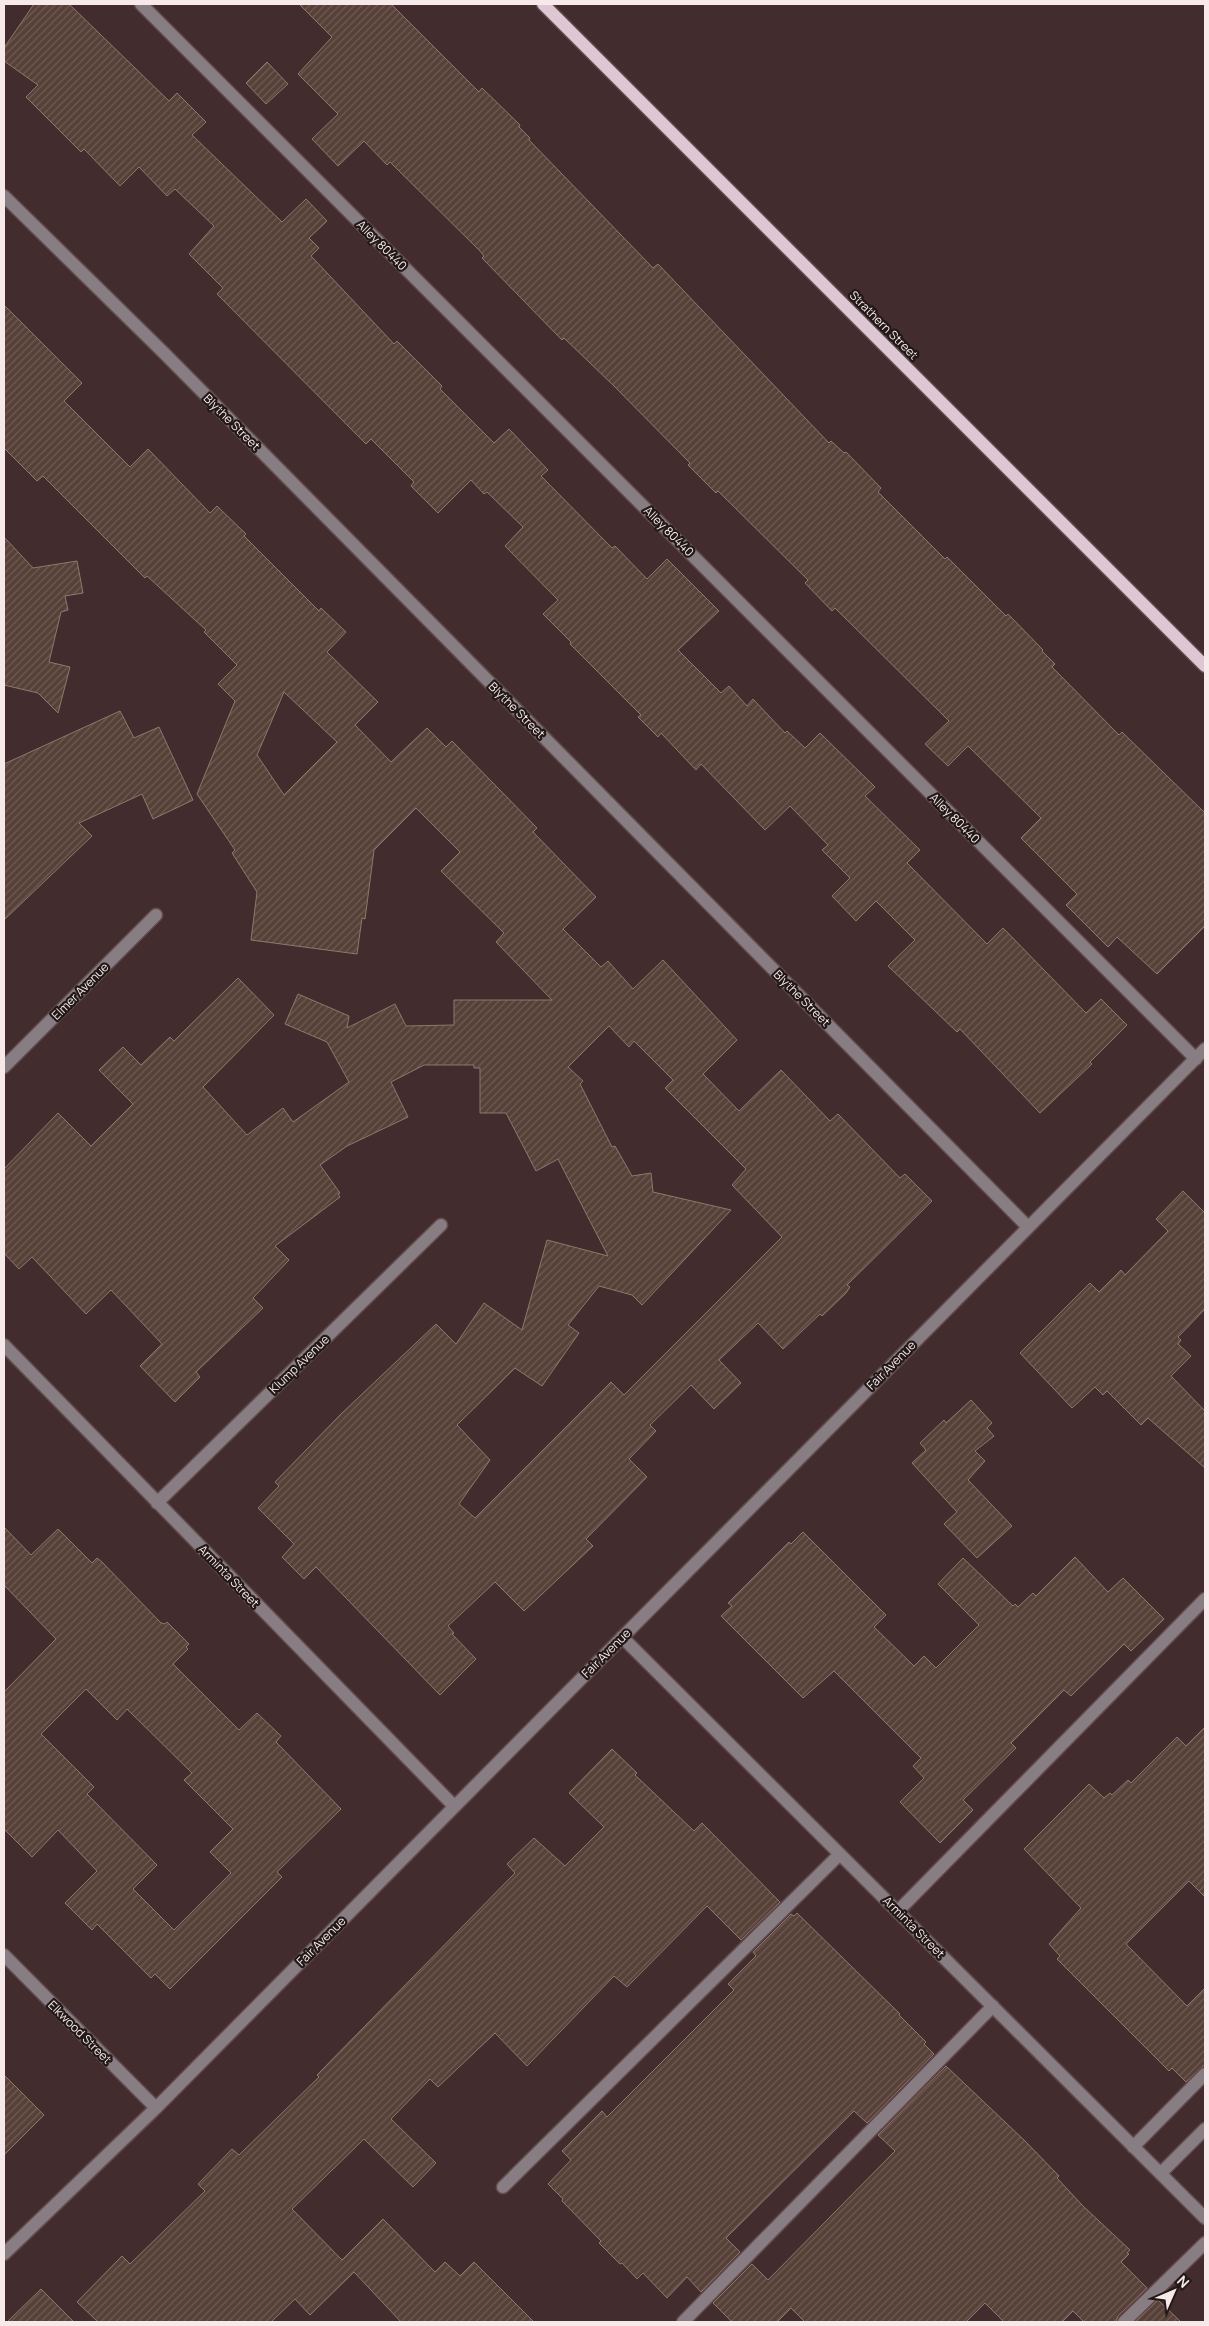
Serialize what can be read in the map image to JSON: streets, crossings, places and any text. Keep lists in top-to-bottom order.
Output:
{
  "streets": {
    "main road": ["Strathern Street"],
    "street": [
      "Alley 80440",
      "Blythe Street",
      "Elmer Avenue",
      "Klump Avenue",
      "Fair Avenue",
      "Arminta Street",
      "Elkwood Street"
    ]
  },
  "crossings": [
    ["Alley 80440", "Fair Avenue"],
    ["Blythe Street", "Fair Avenue"],
    ["Klump Avenue", "Arminta Street"],
    ["Fair Avenue", "Arminta Street"],
    ["Fair Avenue", "Elkwood Street"]
  ],
  "north": "top right"
}
